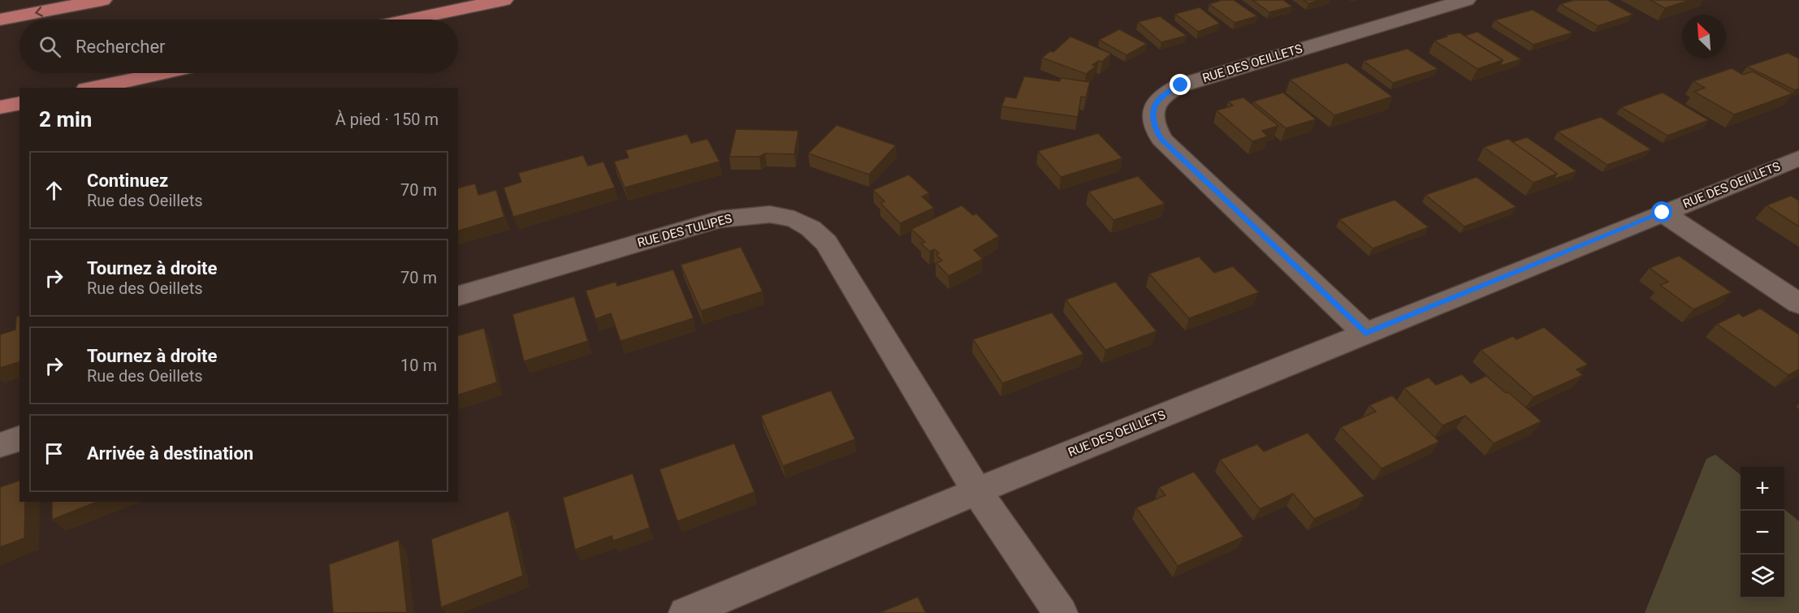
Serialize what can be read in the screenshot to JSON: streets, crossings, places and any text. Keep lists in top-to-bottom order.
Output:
{
  "streets": {
    "street": ["RUE DES OEILLETS", "RUE DES TULIPES"]
  },
  "crossings": [
    ["RUE DES OEILLETS", "RUE DES TULIPES"]
  ],
  "north": "top left",
  "page": {
    "search": "Rechercher",
    "heading": ["2 min", "À pied · 150 m"],
    "list": [
      ["Continuez", "Rue des Oeillets", "70 m"],
      ["Tournez à droite", "Rue des Oeillets", "70 m"],
      ["Tournez à droite", "Rue des Oeillets", "10 m"],
      "Arrivée à destination"
    ],
    "map_buttons": ["+", "−"]
  }
}
